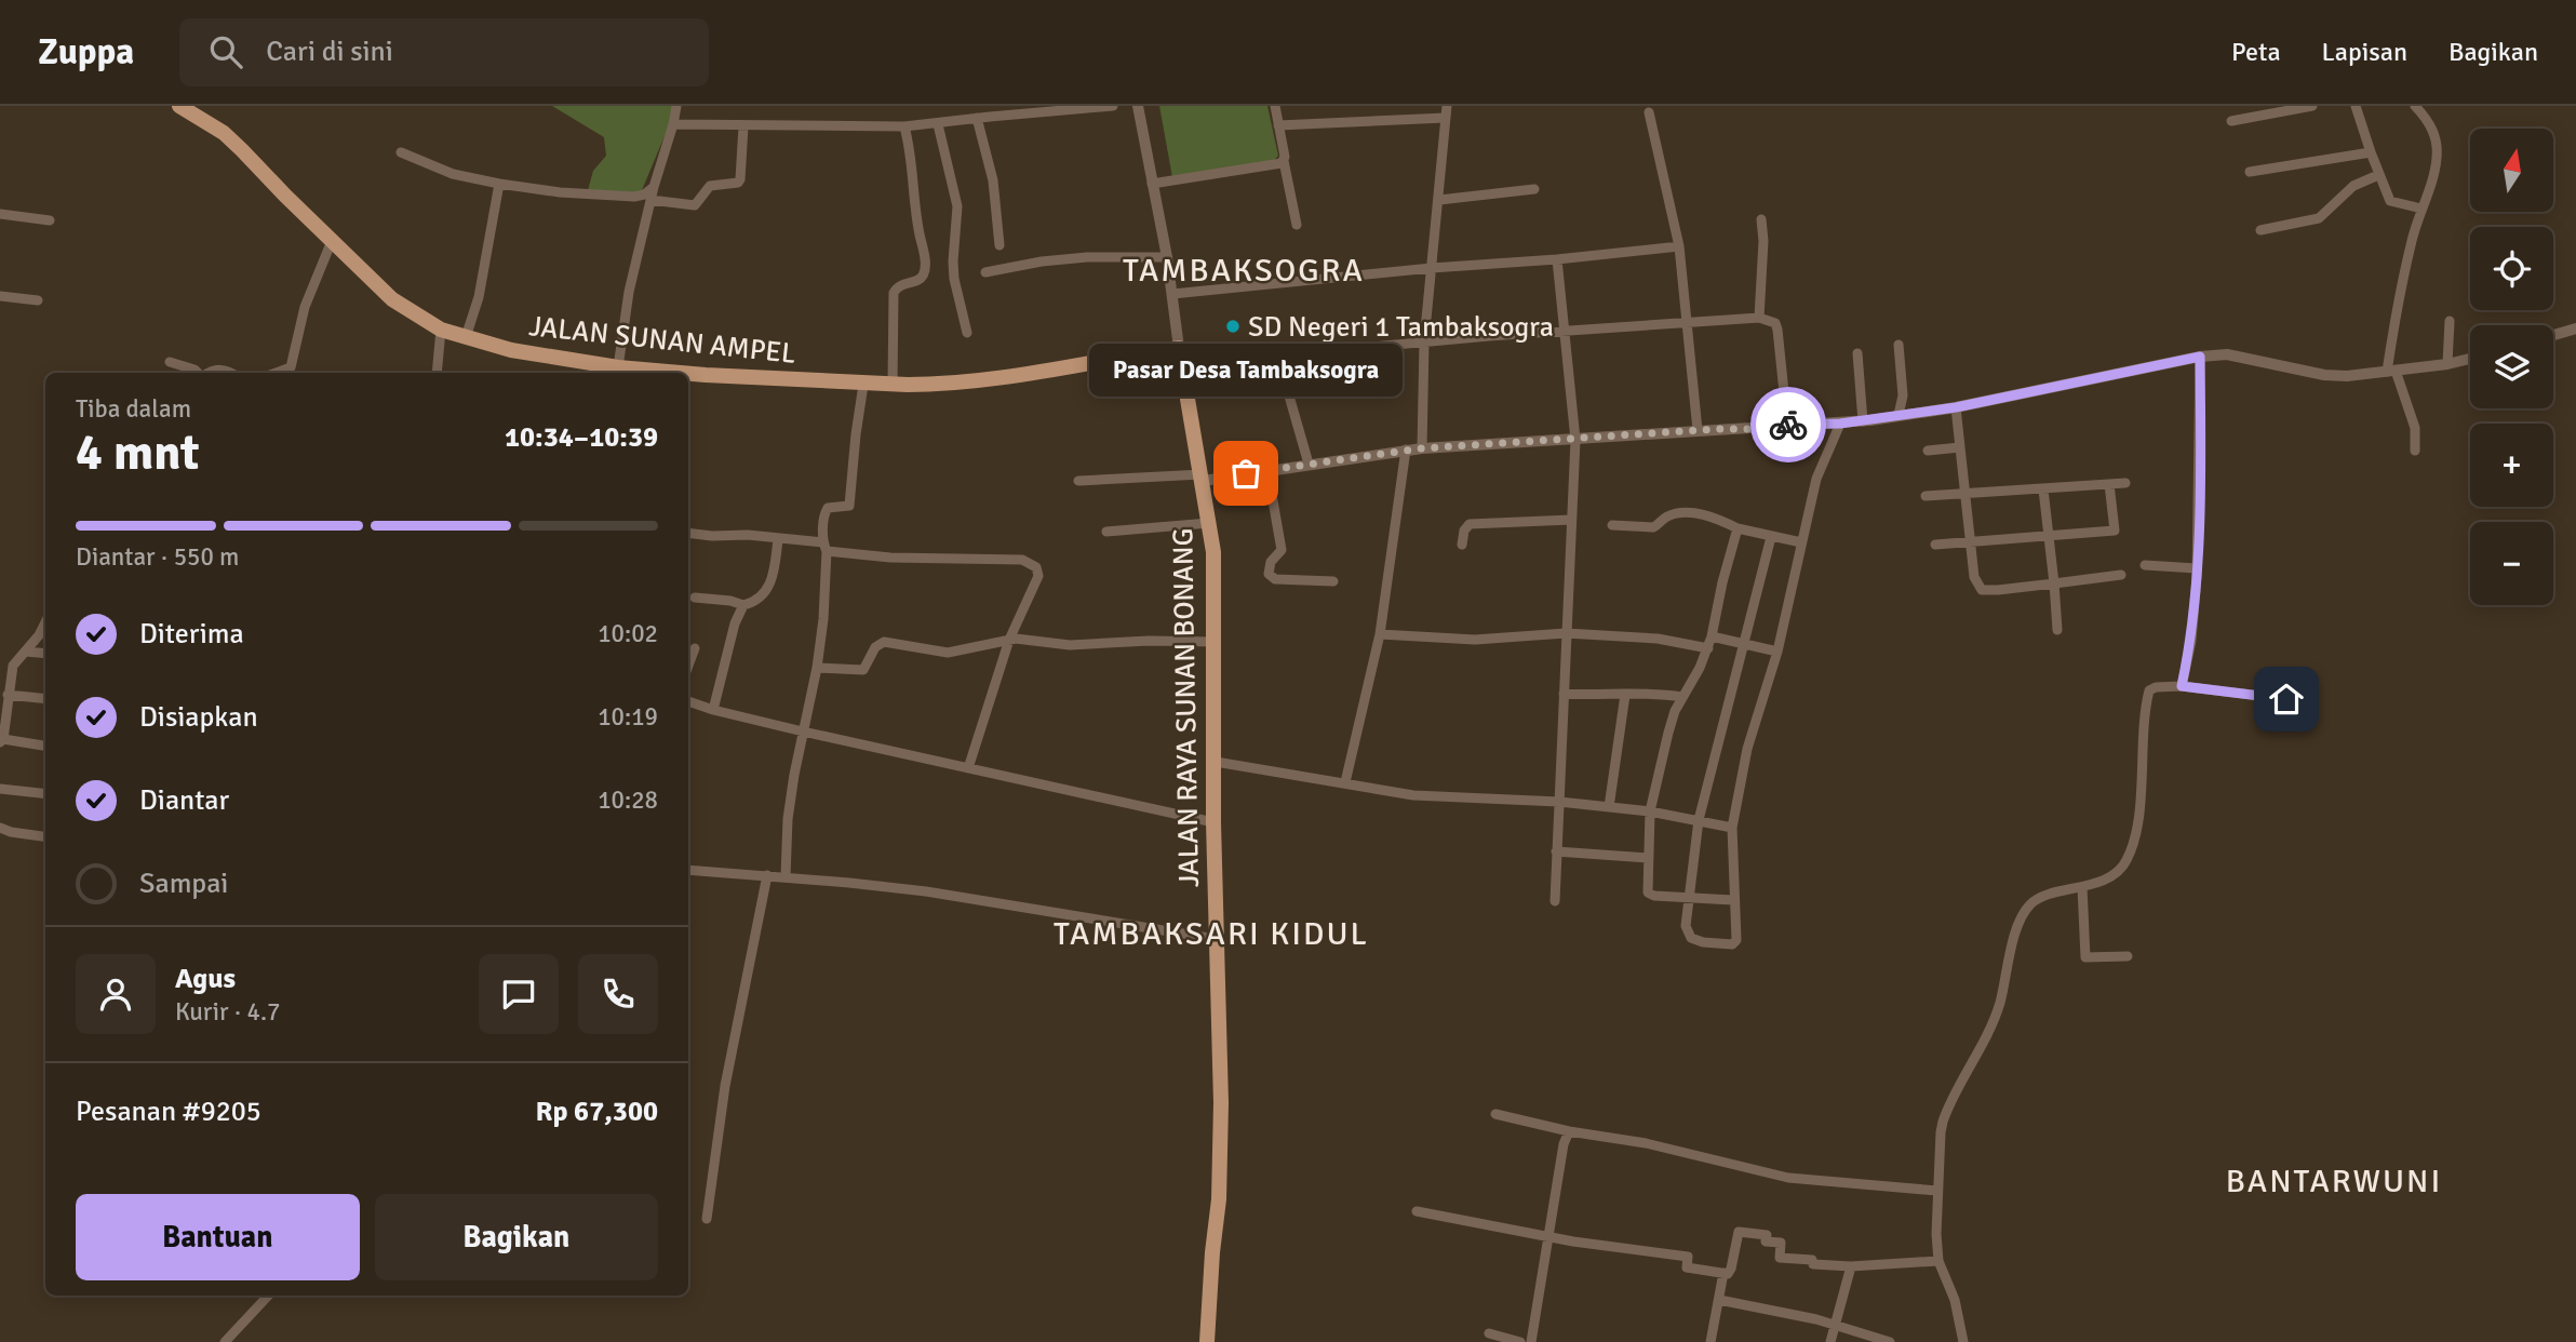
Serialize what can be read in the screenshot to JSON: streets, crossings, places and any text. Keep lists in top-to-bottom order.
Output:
{
  "streets": {
    "main road": ["JALAN SUNAN AMPEL", "JALAN RAYA SUNAN BONANG"]
  },
  "crossings": [
    ["JALAN SUNAN AMPEL", "JALAN RAYA SUNAN BONANG"]
  ],
  "districts": ["TAMBAKSOGRA", "TAMBAKSARI KIDUL", "BANTARWUNI"],
  "places": ["SD Negeri 1 Tambaksogra", "Pasar Desa Tambaksogra"],
  "north": "top",
  "page": {
    "header": "Zuppa",
    "search": "Cari di sini",
    "nav": ["Peta", "Lapisan", "Bagikan"],
    "map_buttons": ["+", "−"],
    "bubble": "Pasar Desa Tambaksogra",
    "heading": ["4 mnt", "Tiba dalam", "10:34–10:39"],
    "panel": [
      "Agus",
      "Kurir · 4.7",
      "Pesanan #9205",
      "Rp 67,300"
    ],
    "bar": "Diantar · 550 m",
    "list": [
      ["Diterima", "10:02"],
      ["Disiapkan", "10:19"],
      ["Diantar", "10:28"],
      "Sampai"
    ],
    "buttons": ["Bantuan", "Bagikan"]
  }
}
